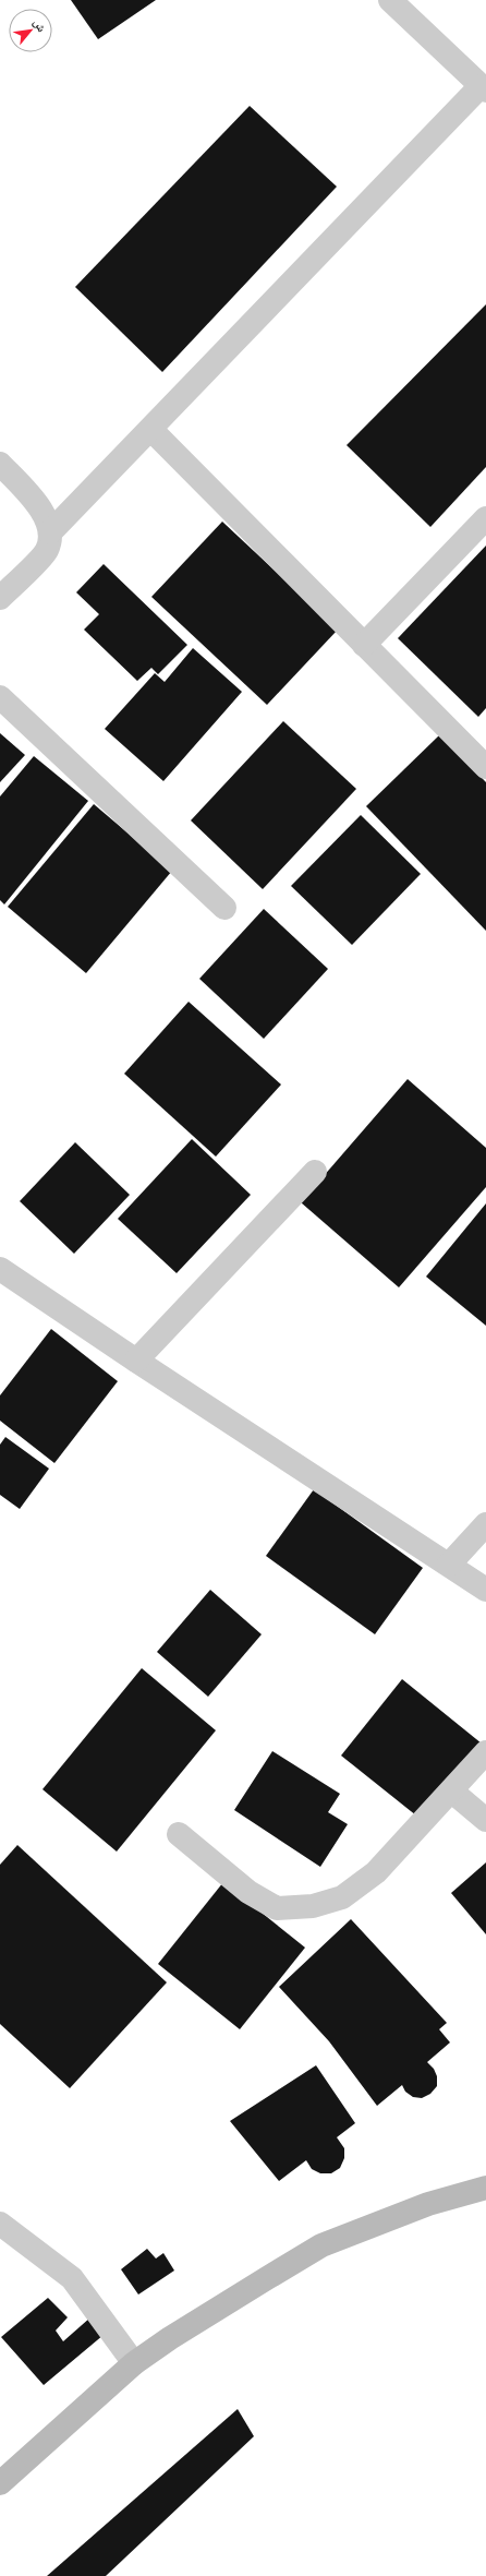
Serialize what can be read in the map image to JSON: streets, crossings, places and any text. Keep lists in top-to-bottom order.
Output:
{
  "north": "top right"
}
